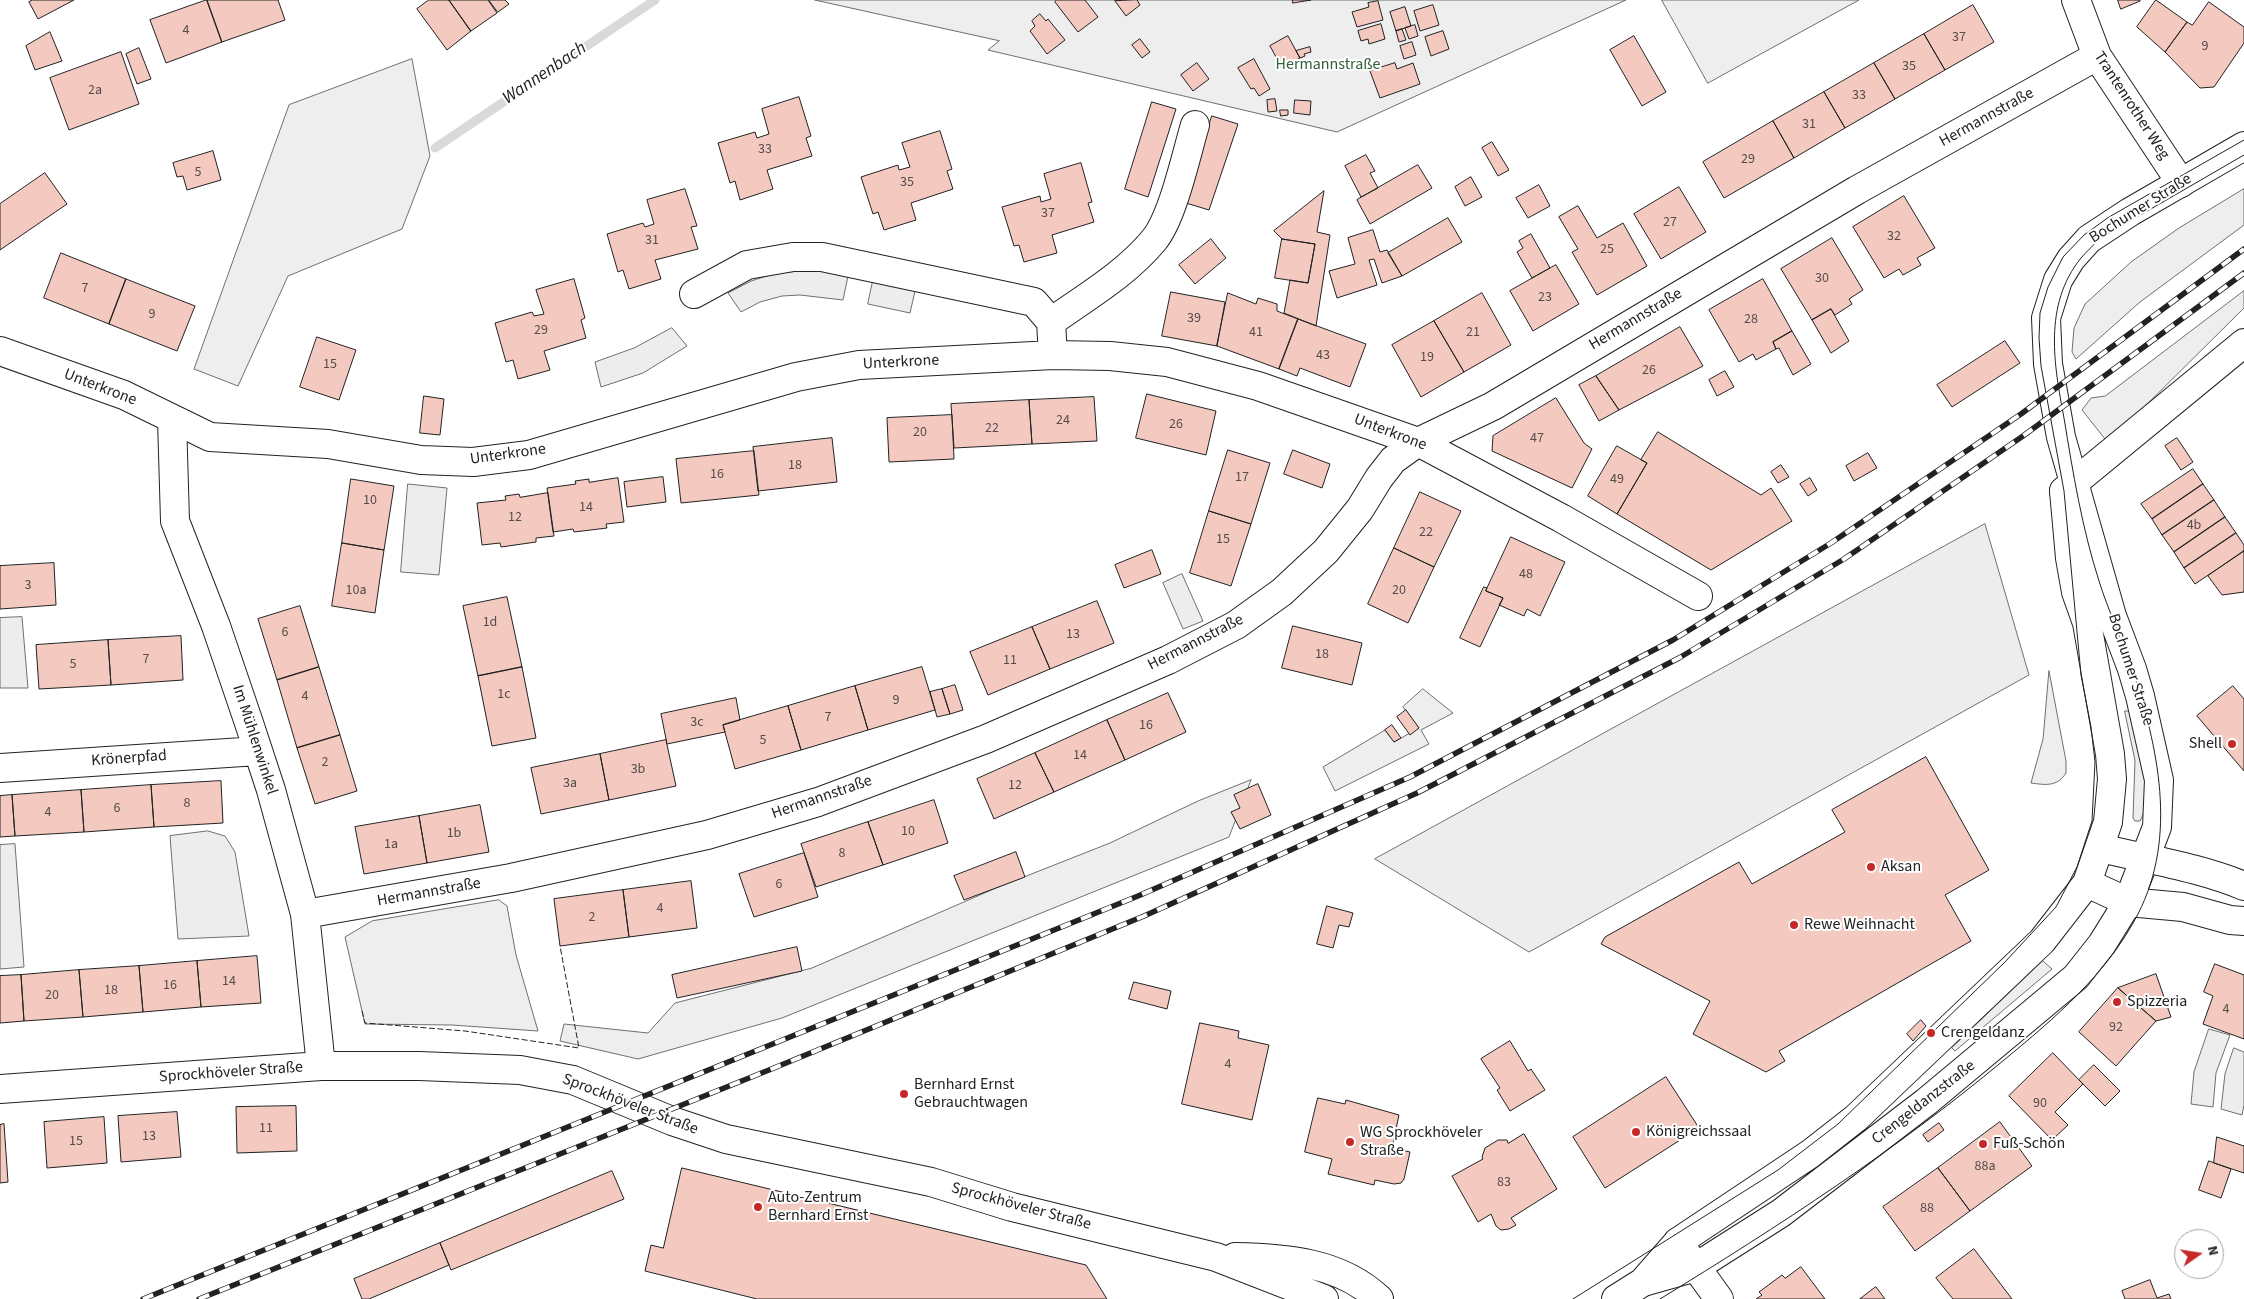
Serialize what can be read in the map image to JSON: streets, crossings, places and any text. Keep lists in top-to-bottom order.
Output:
{
  "streets": {
    "street": [
      "Trantenrother Weg",
      "Hermannstraße",
      "Bochumer Straße",
      "Unterkrone",
      "Im Mühlenwinkel",
      "Krönerpfad",
      "Sprockhöveler Straße",
      "Crengeldanzstraße"
    ]
  },
  "crossings": [
    ["Trantenrother Weg", "Hermannstraße"],
    ["Trantenrother Weg", "Bochumer Straße"],
    ["Hermannstraße", "Unterkrone"],
    ["Hermannstraße", "Im Mühlenwinkel"],
    ["Bochumer Straße", "Crengeldanzstraße"],
    ["Unterkrone", "Im Mühlenwinkel"],
    ["Im Mühlenwinkel", "Krönerpfad"],
    ["Im Mühlenwinkel", "Sprockhöveler Straße"]
  ],
  "water": ["Wannenbach"],
  "parks": ["Hermannstraße"],
  "places": [
    "Shell",
    "Aksan",
    "Rewe Weihnacht",
    "Spizzeria",
    "Crengeldanz",
    "Bernhard Ernst Gebrauchtwagen",
    "Königreichssaal",
    "WG Sprockhöveler Straße",
    "Fuß-Schön",
    "Auto-Zentrum Bernhard Ernst"
  ],
  "house_numbers": [
    "4",
    "37",
    "9",
    "35",
    "2a",
    "33",
    "31",
    "33",
    "29",
    "5",
    "35",
    "37",
    "27",
    "32",
    "31",
    "25",
    "30",
    "7",
    "23",
    "9",
    "39",
    "28",
    "29",
    "41",
    "21",
    "43",
    "19",
    "15",
    "26",
    "24",
    "26",
    "22",
    "20",
    "47",
    "18",
    "16",
    "17",
    "49",
    "10",
    "14",
    "12",
    "4b",
    "22",
    "15",
    "48",
    "3",
    "10a",
    "20",
    "1d",
    "6",
    "13",
    "18",
    "7",
    "11",
    "5",
    "1c",
    "4",
    "9",
    "7",
    "3c",
    "16",
    "5",
    "14",
    "2",
    "3b",
    "3a",
    "12",
    "8",
    "6",
    "4",
    "10",
    "1b",
    "1a",
    "8",
    "6",
    "4",
    "2",
    "14",
    "16",
    "18",
    "20",
    "4",
    "92",
    "4",
    "90",
    "11",
    "13",
    "15",
    "88a",
    "83",
    "88"
  ],
  "north": "right"
}
